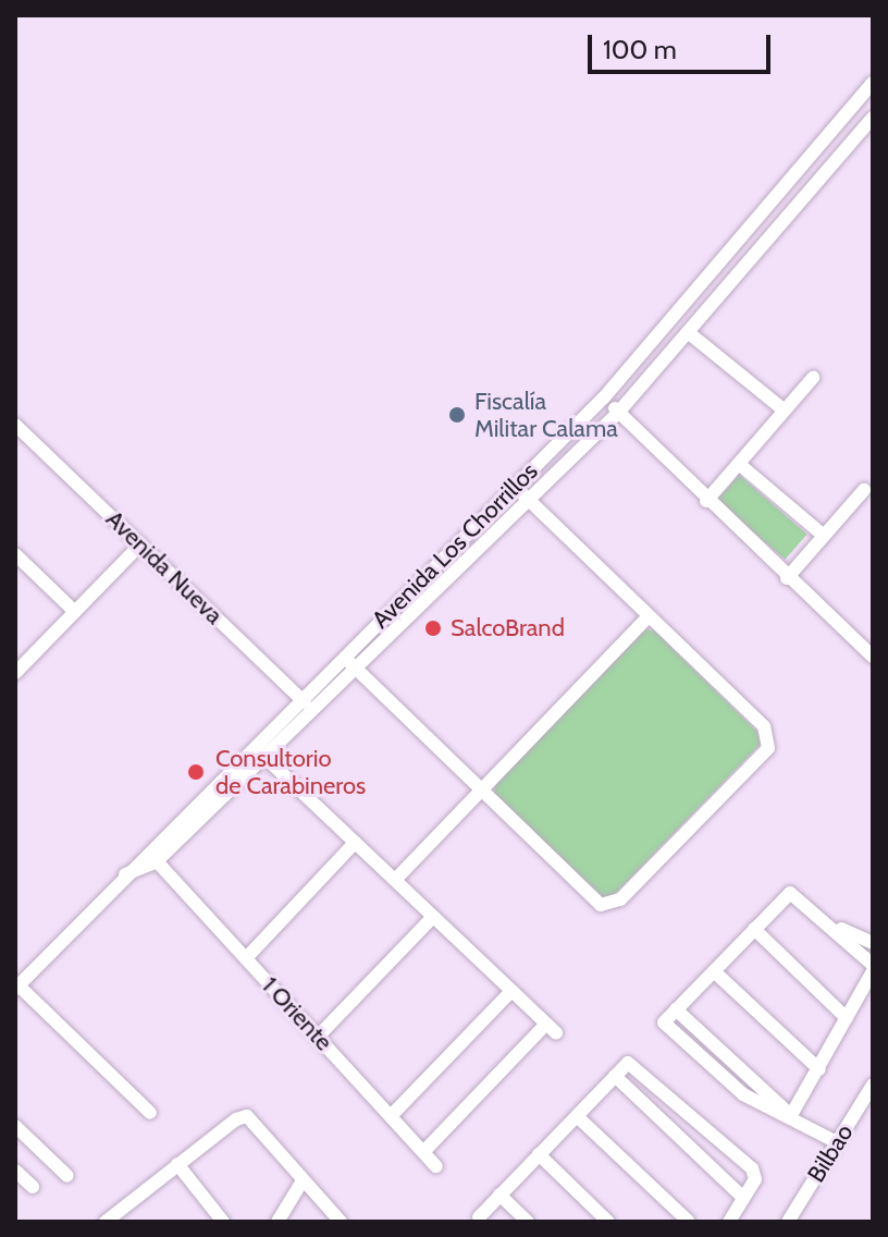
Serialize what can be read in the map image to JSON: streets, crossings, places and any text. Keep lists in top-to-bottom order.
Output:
{
  "streets": {
    "street": [
      "Avenida Los Chorrillos",
      "Avenida Nueva",
      "1 Oriente",
      "Bilbao"
    ]
  },
  "crossings": [
    ["Avenida Los Chorrillos", "Avenida Nueva"],
    ["Avenida Los Chorrillos", "1 Oriente"]
  ],
  "places": ["Fiscalía Militar Calama", "SalcoBrand", "Consultorio de Carabineros"],
  "scale_bar": "100 m"
}
